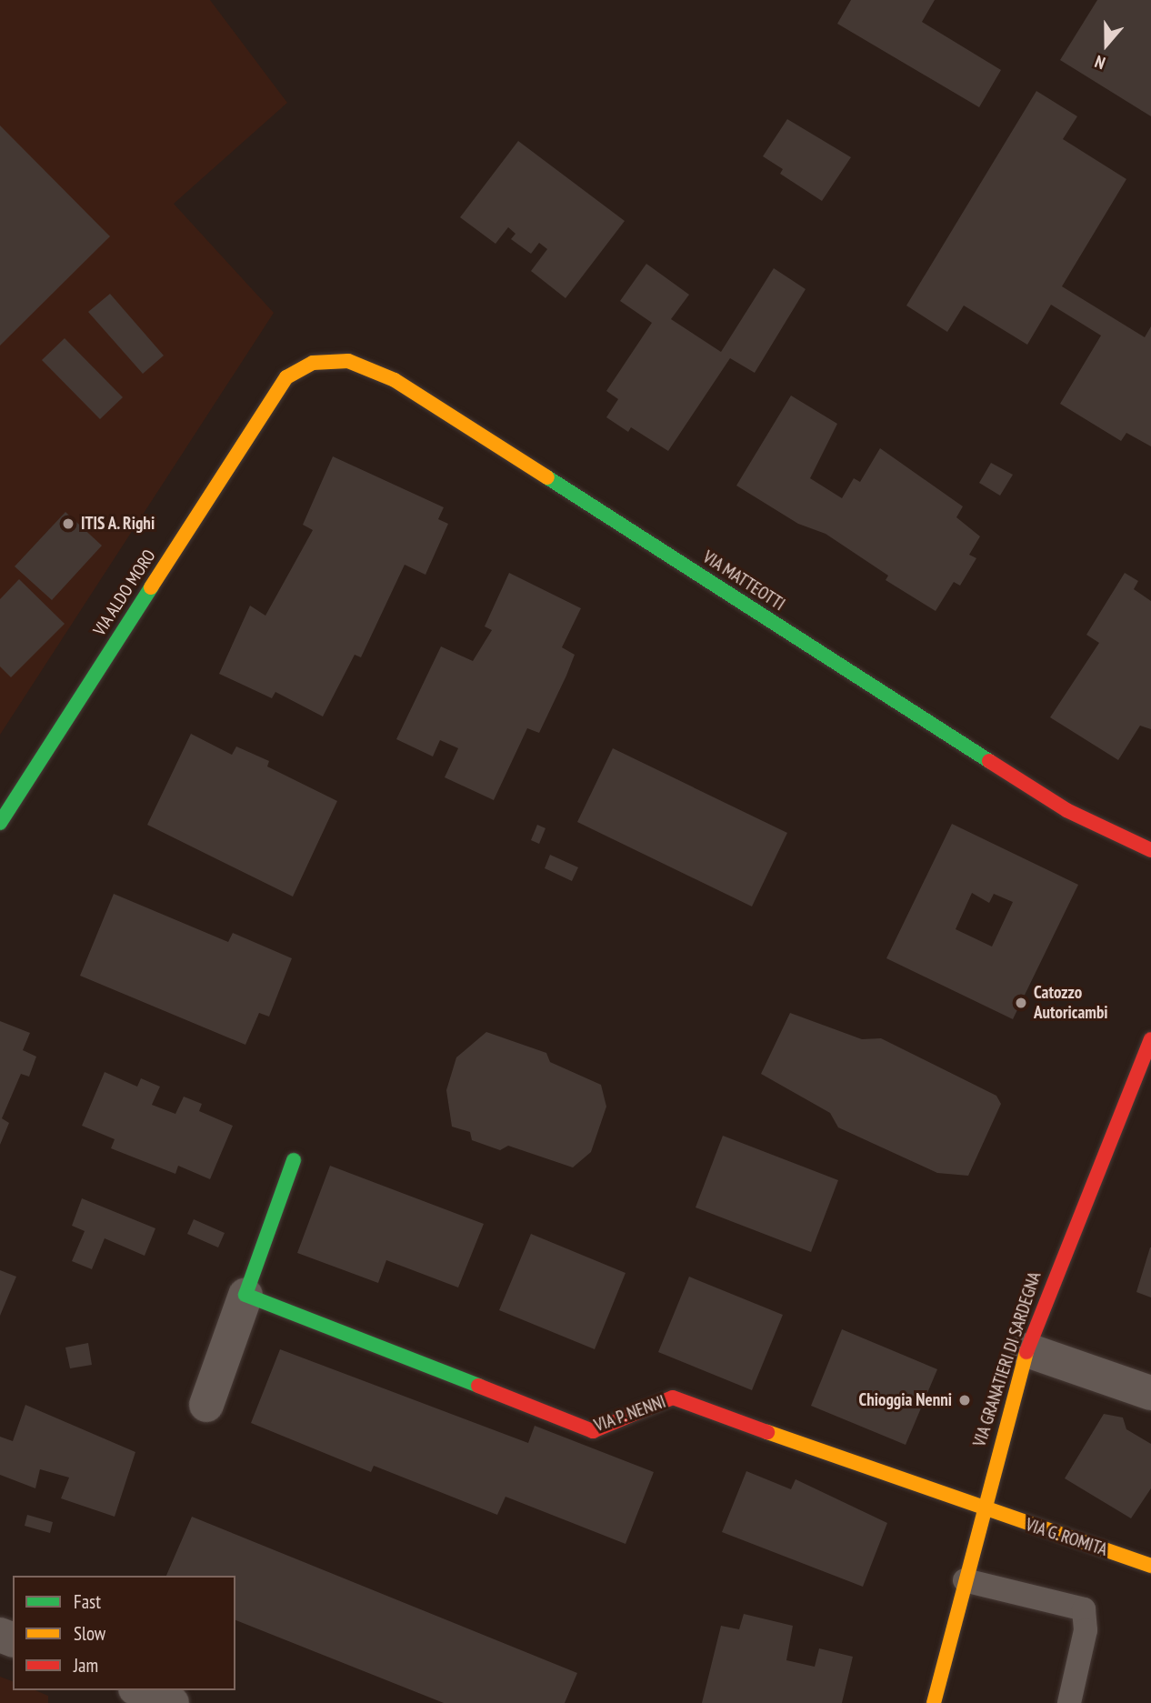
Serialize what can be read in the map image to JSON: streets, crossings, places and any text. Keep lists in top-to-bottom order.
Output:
{
  "streets": {
    "street": [
      "VIA MATTEOTTI",
      "VIA ALDO MORO",
      "VIA GRANATIERI DI SARDEGNA",
      "VIA P. NENNI",
      "VIA G. ROMITA"
    ]
  },
  "crossings": [
    ["VIA MATTEOTTI", "VIA ALDO MORO"],
    ["VIA GRANATIERI DI SARDEGNA", "VIA P. NENNI"],
    ["VIA GRANATIERI DI SARDEGNA", "VIA G. ROMITA"],
    ["VIA P. NENNI", "VIA G. ROMITA"]
  ],
  "places": ["ITIS A. Righi", "Catozzo Autoricambi", "Chioggia Nenni"],
  "legend": ["Fast", "Slow", "Jam"],
  "north": "bottom"
}
